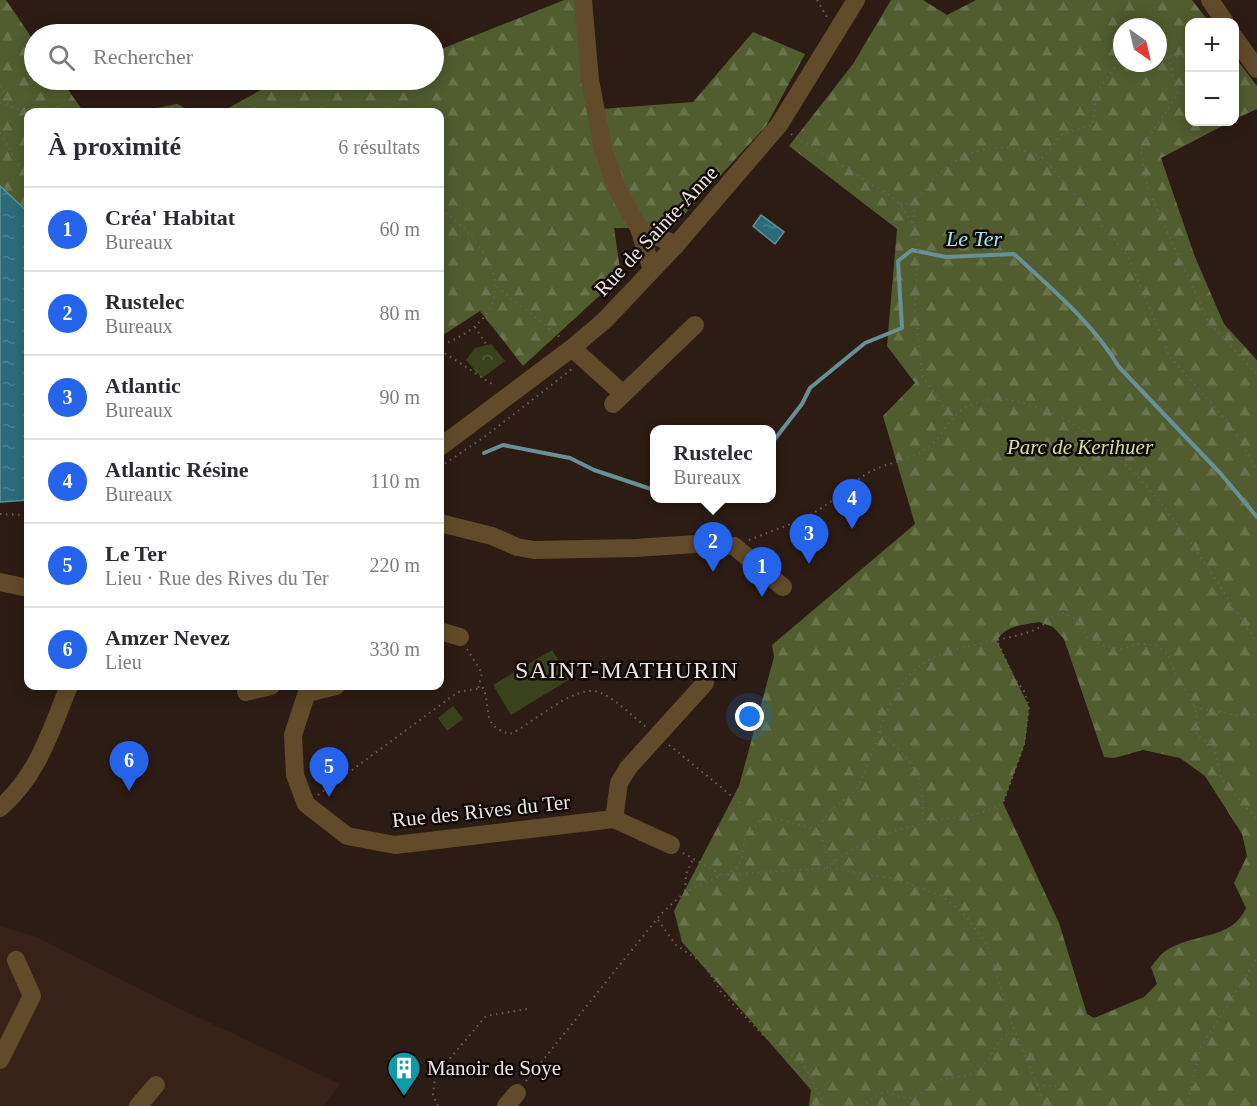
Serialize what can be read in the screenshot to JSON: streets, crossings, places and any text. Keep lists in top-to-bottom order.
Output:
{
  "streets": {
    "street": ["Rue de Sainte-Anne", "Rue des Rives du Ter"]
  },
  "districts": ["SAINT-MATHURIN"],
  "water": ["Le Ter"],
  "parks": ["Parc de Kerihuer"],
  "places": {
    "building": ["Manoir de Soye"]
  },
  "north": "bottom right",
  "page": {
    "map_buttons": ["+", "−"],
    "search": "Rechercher",
    "heading": ["À proximité", "6 résultats"],
    "list": [
      {
        "mark": "1",
        "name": "Créa' Habitat",
        "note": "Bureaux",
        "value": "60 m"
      },
      {
        "mark": "2",
        "name": "Rustelec",
        "note": "Bureaux",
        "value": "80 m"
      },
      {
        "mark": "3",
        "name": "Atlantic",
        "note": "Bureaux",
        "value": "90 m"
      },
      {
        "mark": "4",
        "name": "Atlantic Résine",
        "note": "Bureaux",
        "value": "110 m"
      },
      {
        "mark": "5",
        "name": "Le Ter",
        "note": "Lieu · Rue des Rives du Ter",
        "value": "220 m"
      },
      {
        "mark": "6",
        "name": "Amzer Nevez",
        "note": "Lieu",
        "value": "330 m"
      }
    ],
    "popup": ["Rustelec", "Bureaux"],
    "pins": [
      "4",
      "3",
      "2",
      "1",
      "6",
      "5"
    ]
  }
}
